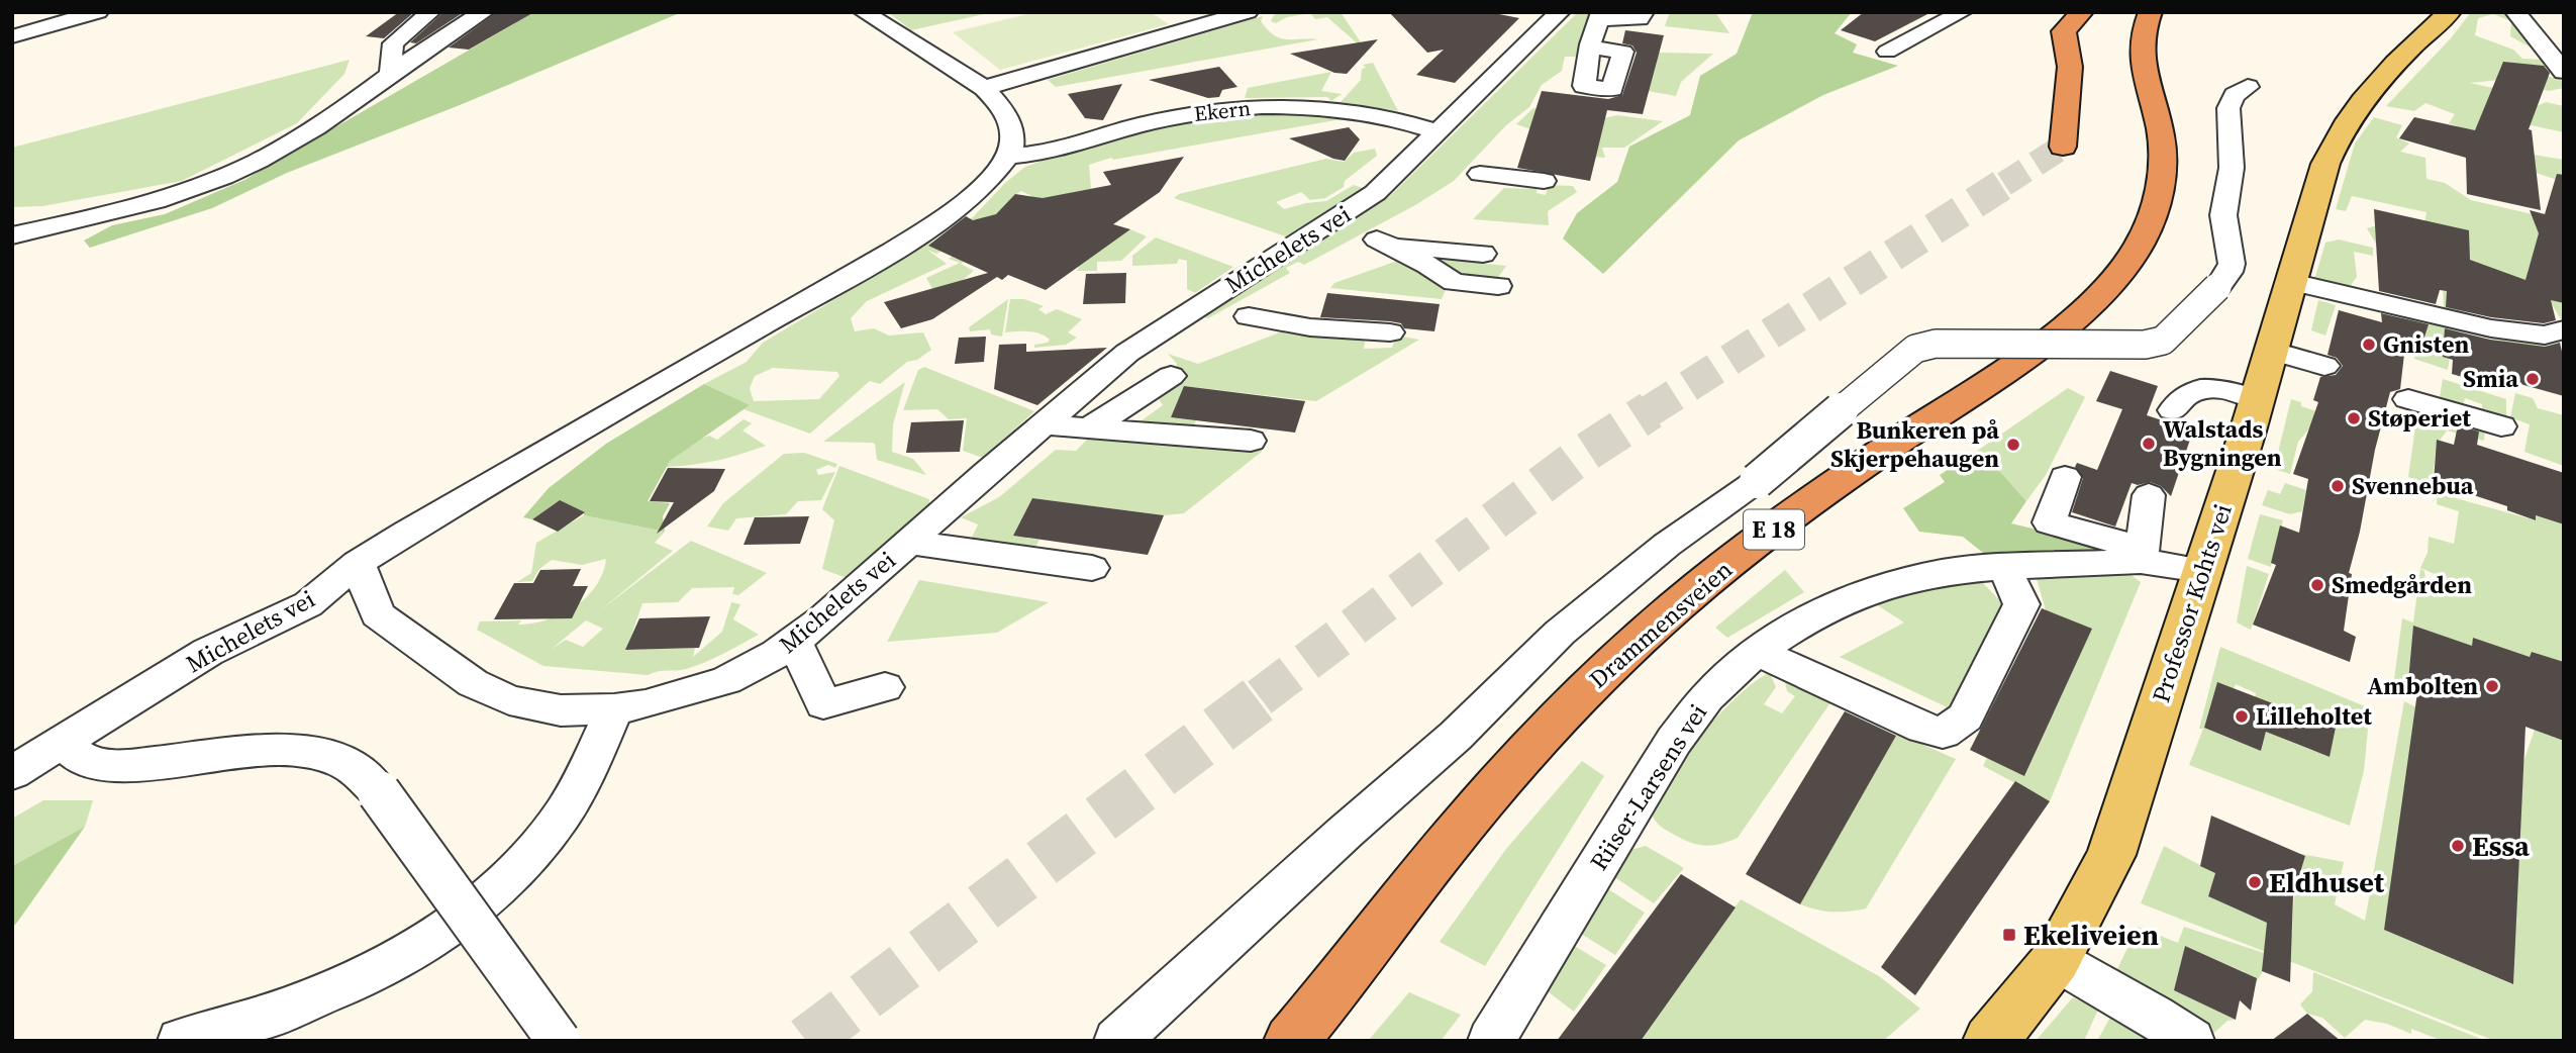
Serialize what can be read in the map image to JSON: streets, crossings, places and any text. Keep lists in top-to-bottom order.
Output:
{
  "streets": {
    "highway": ["E 18", "Drammensveien"],
    "main road": ["Professor Kohts vei"],
    "street": ["Ekern", "Michelets vei", "Riiser-Larsens vei"]
  },
  "crossings": [
    ["Ekern", "Michelets vei"],
    ["Professor Kohts vei", "Riiser-Larsens vei"]
  ],
  "places": {
    "other": [
      "Gnisten",
      "Smia",
      "Støperiet",
      "Walstads Bygningen",
      "Bunkeren på Skjerpehaugen",
      "Svennebua",
      "Smedgården",
      "Ambolten",
      "Lilleholtet",
      "Essa",
      "Eldhuset"
    ],
    "transit": ["Ekeliveien"]
  }
}
